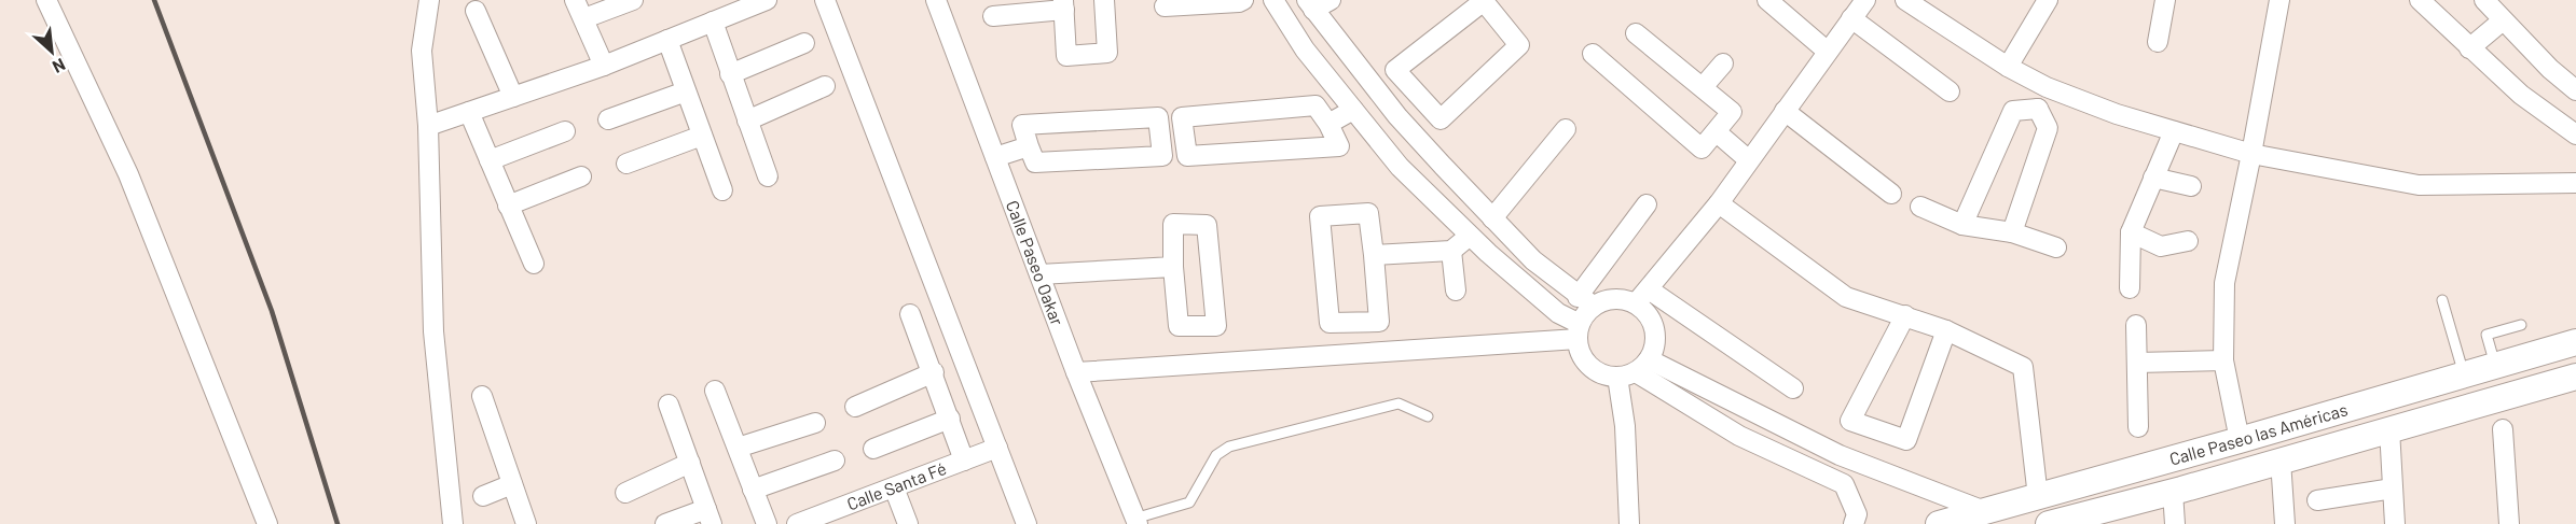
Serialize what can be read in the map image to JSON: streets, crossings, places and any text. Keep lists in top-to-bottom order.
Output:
{
  "streets": {
    "street": ["Calle Paseo Oakar", "Calle Paseo las Américas", "Calle Santa Fé"]
  },
  "north": "bottom right"
}
